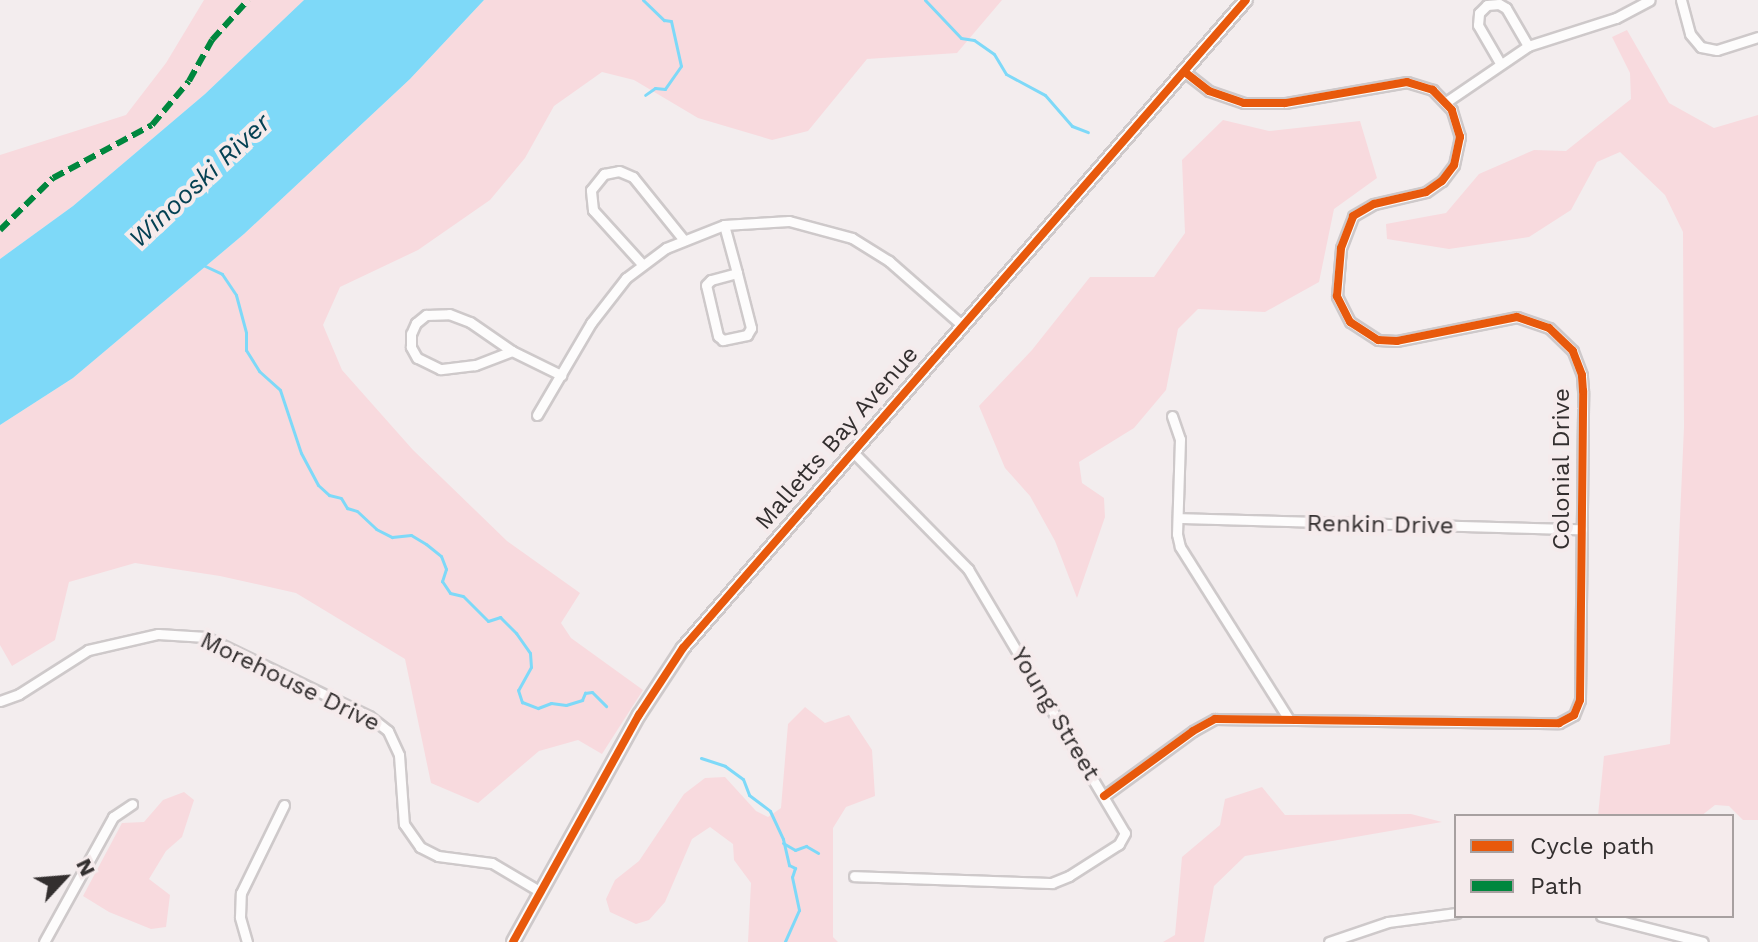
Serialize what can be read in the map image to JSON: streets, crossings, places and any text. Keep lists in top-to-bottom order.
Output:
{
  "streets": {
    "street": [
      "Malletts Bay Avenue",
      "Colonial Drive",
      "Renkin Drive",
      "Morehouse Drive",
      "Young Street"
    ]
  },
  "crossings": [
    ["Malletts Bay Avenue", "Morehouse Drive"],
    ["Malletts Bay Avenue", "Young Street"],
    ["Colonial Drive", "Renkin Drive"],
    ["Colonial Drive", "Young Street"]
  ],
  "water": ["Winooski River"],
  "legend": ["Cycle path", "Path"],
  "north": "top right"
}
